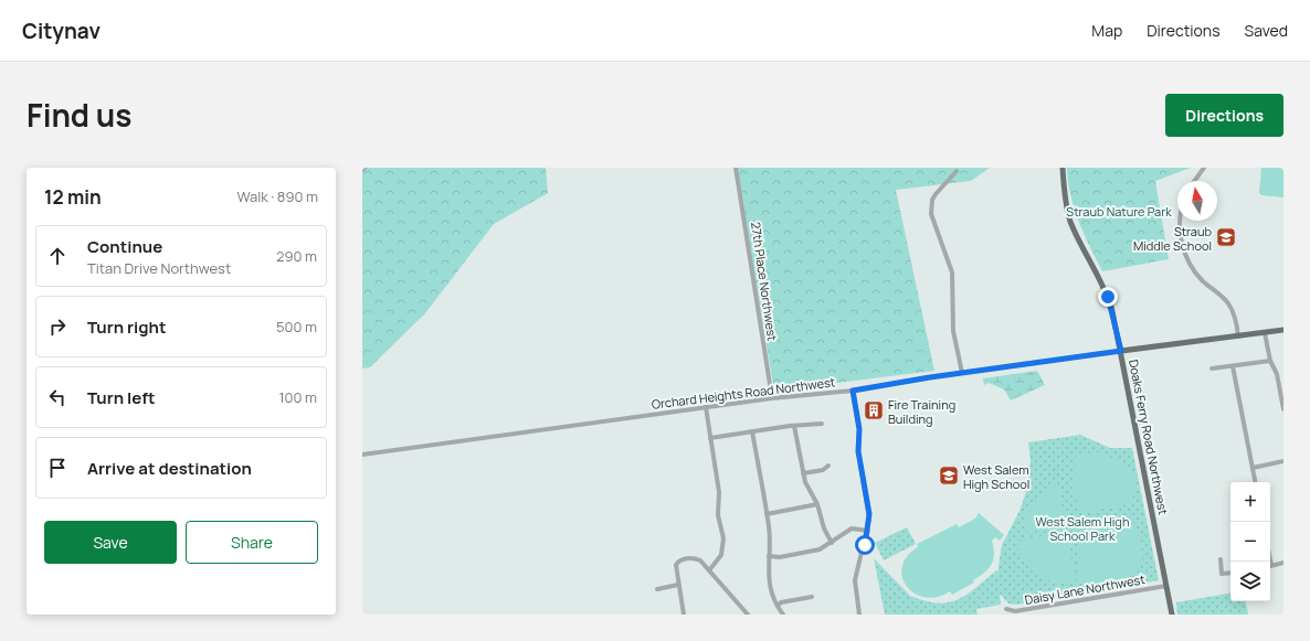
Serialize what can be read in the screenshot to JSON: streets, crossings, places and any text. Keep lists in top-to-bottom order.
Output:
{
  "streets": {
    "main road": ["Orchard Heights Road Northwest", "Doaks Ferry Road Northwest"],
    "street": ["27th Place Northwest", "Daisy Lane Northwest"]
  },
  "crossings": [
    ["27th Place Northwest", "Orchard Heights Road Northwest"],
    ["Orchard Heights Road Northwest", "Doaks Ferry Road Northwest"],
    ["Doaks Ferry Road Northwest", "Daisy Lane Northwest"]
  ],
  "parks": ["Straub Nature Park", "West Salem High School Park"],
  "places": {
    "school or university": ["Straub Middle School", "West Salem High School"],
    "building": ["Fire Training Building"]
  },
  "north": "top",
  "page": {
    "header": "Citynav",
    "nav": ["Map", "Directions", "Saved"],
    "title": "Find us",
    "buttons": [
      "Directions",
      ["Save", "Share"]
    ],
    "heading": ["12 min", "Walk · 890 m"],
    "list": [
      ["Continue", "Titan Drive Northwest", "290 m"],
      ["Turn right", "500 m"],
      ["Turn left", "100 m"],
      "Arrive at destination"
    ],
    "map_buttons": ["+", "−"]
  }
}
